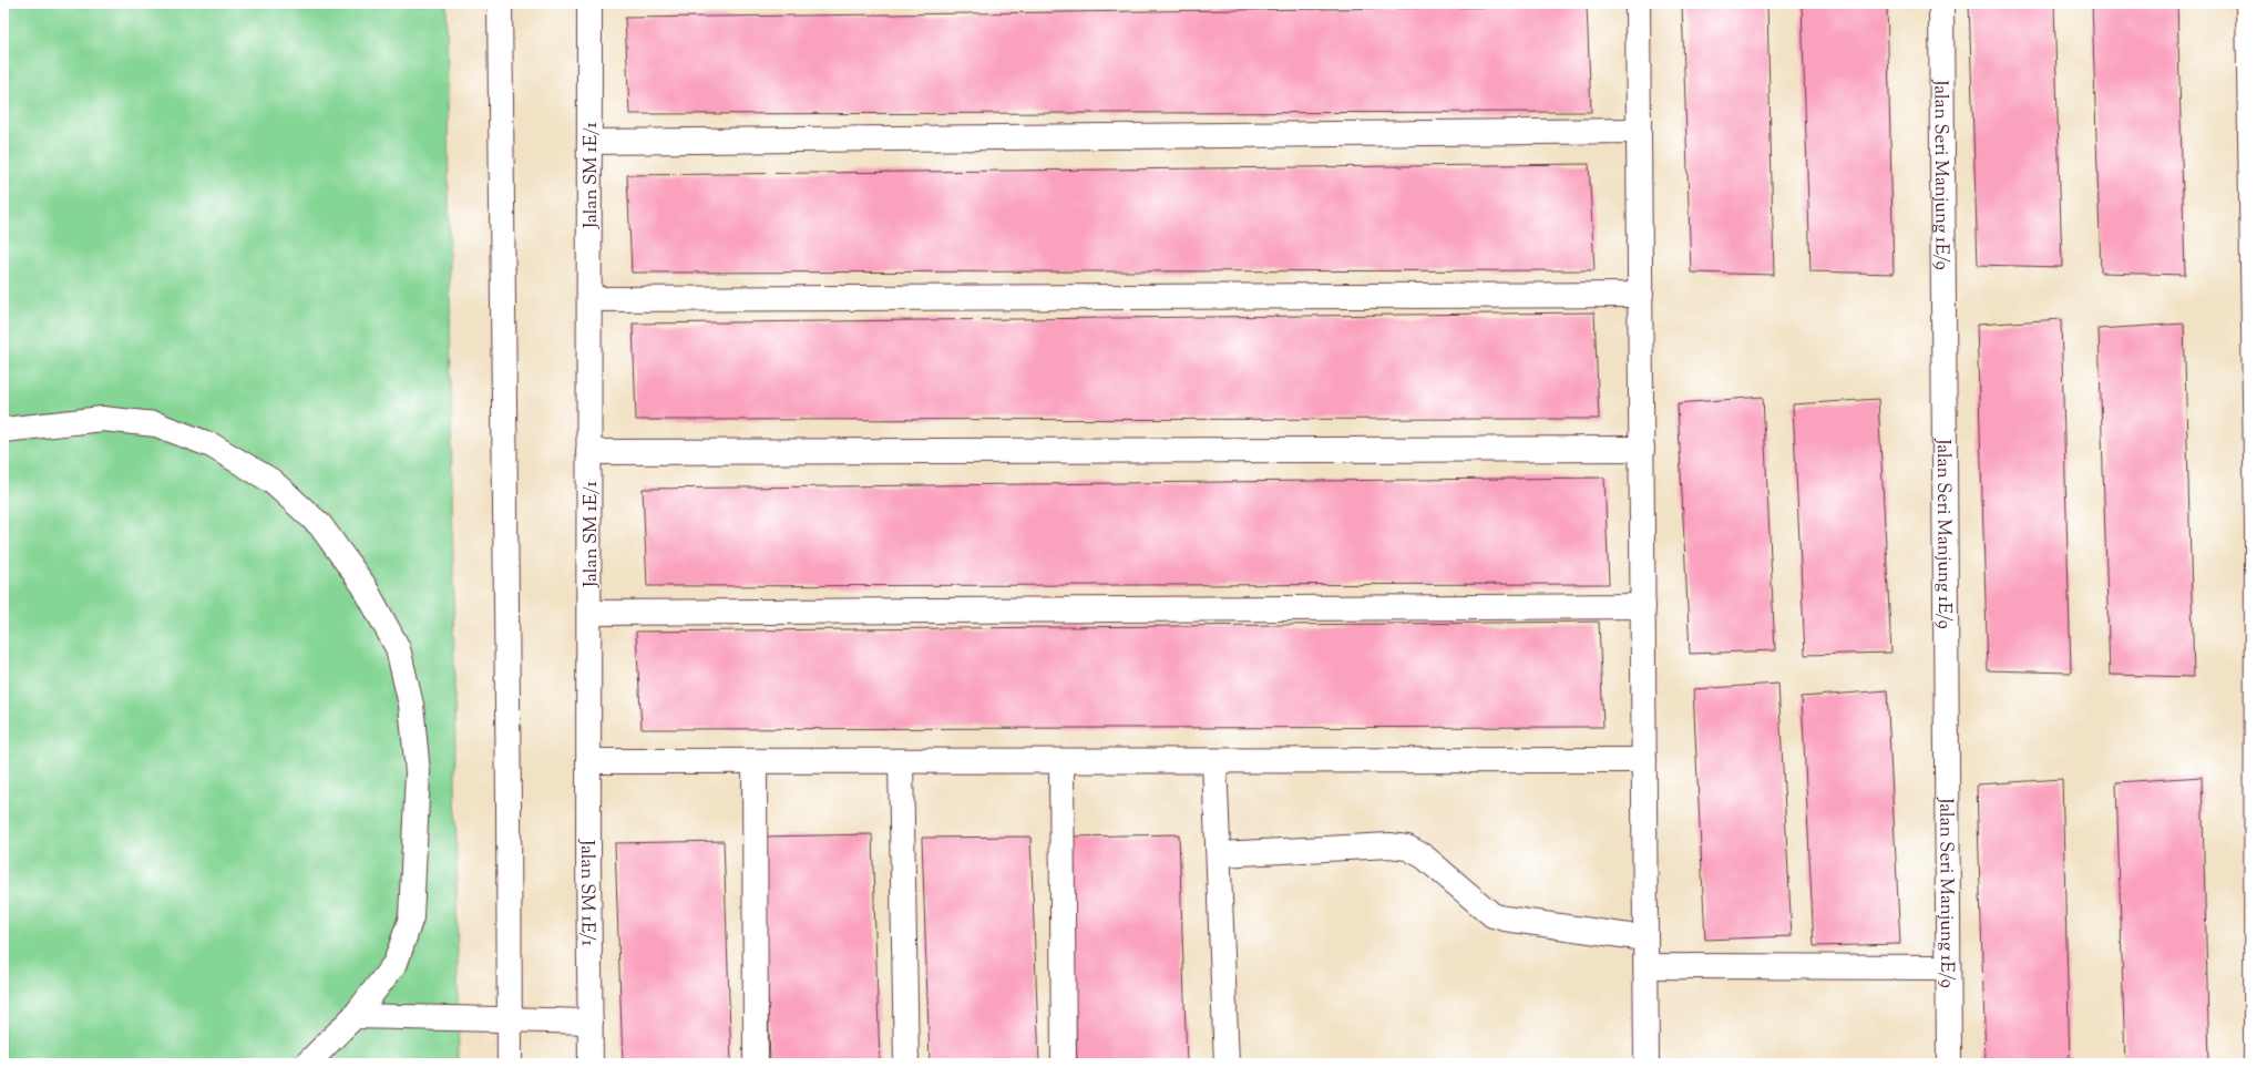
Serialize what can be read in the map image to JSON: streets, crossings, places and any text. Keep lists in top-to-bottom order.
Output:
{
  "streets": {
    "street": ["Jalan SM 1E/1", "Jalan Seri Manjung 1E/9"]
  }
}
